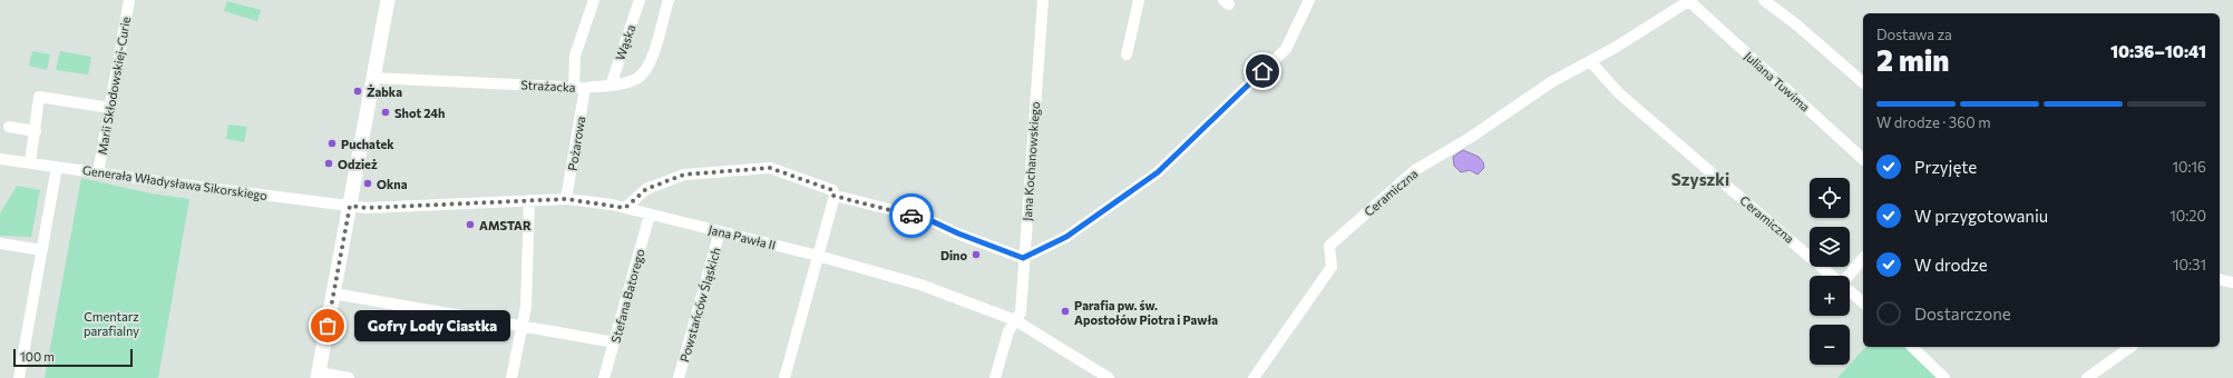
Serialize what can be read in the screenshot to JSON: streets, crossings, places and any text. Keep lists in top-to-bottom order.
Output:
{
  "streets": {
    "street": [
      "Wąska",
      "Juliana Tuwima",
      "Marii Skłodowskiej-Curie",
      "Strażacka",
      "Pożarowa",
      "Jana Kochanowskiego",
      "Generała Władysława Sikorskiego",
      "Ceramiczna",
      "Jana Pawła II",
      "Stefana Batorego",
      "Powstańców Śląskich"
    ]
  },
  "crossings": [
    ["Wąska", "Strażacka"],
    ["Juliana Tuwima", "Ceramiczna"],
    ["Marii Skłodowskiej-Curie", "Generała Władysława Sikorskiego"],
    ["Strażacka", "Pożarowa"],
    ["Pożarowa", "Jana Pawła II"],
    ["Jana Kochanowskiego", "Jana Pawła II"],
    ["Generała Władysława Sikorskiego", "Jana Pawła II"],
    ["Jana Pawła II", "Stefana Batorego"],
    ["Jana Pawła II", "Powstańców Śląskich"]
  ],
  "districts": ["Szyszki"],
  "parks": ["Cmentarz parafialny"],
  "places": [
    "Żabka",
    "Shot 24h",
    "Puchatek",
    "Odzież",
    "Okna",
    "AMSTAR",
    "Dino",
    "Parafia pw. św. Apostołów Piotra i Pawła",
    "Gofry Lody Ciastka"
  ],
  "scale_bar": "100 m",
  "page": {
    "heading": ["2 min", "Dostawa za", "10:36–10:41"],
    "bar": "W drodze · 360 m",
    "list": [
      ["Przyjęte", "10:16"],
      ["W przygotowaniu", "10:20"],
      ["W drodze", "10:31"],
      "Dostarczone"
    ],
    "map_buttons": ["+", "−"],
    "bubble": "Gofry Lody Ciastka",
    "scale": "100 m"
  }
}
